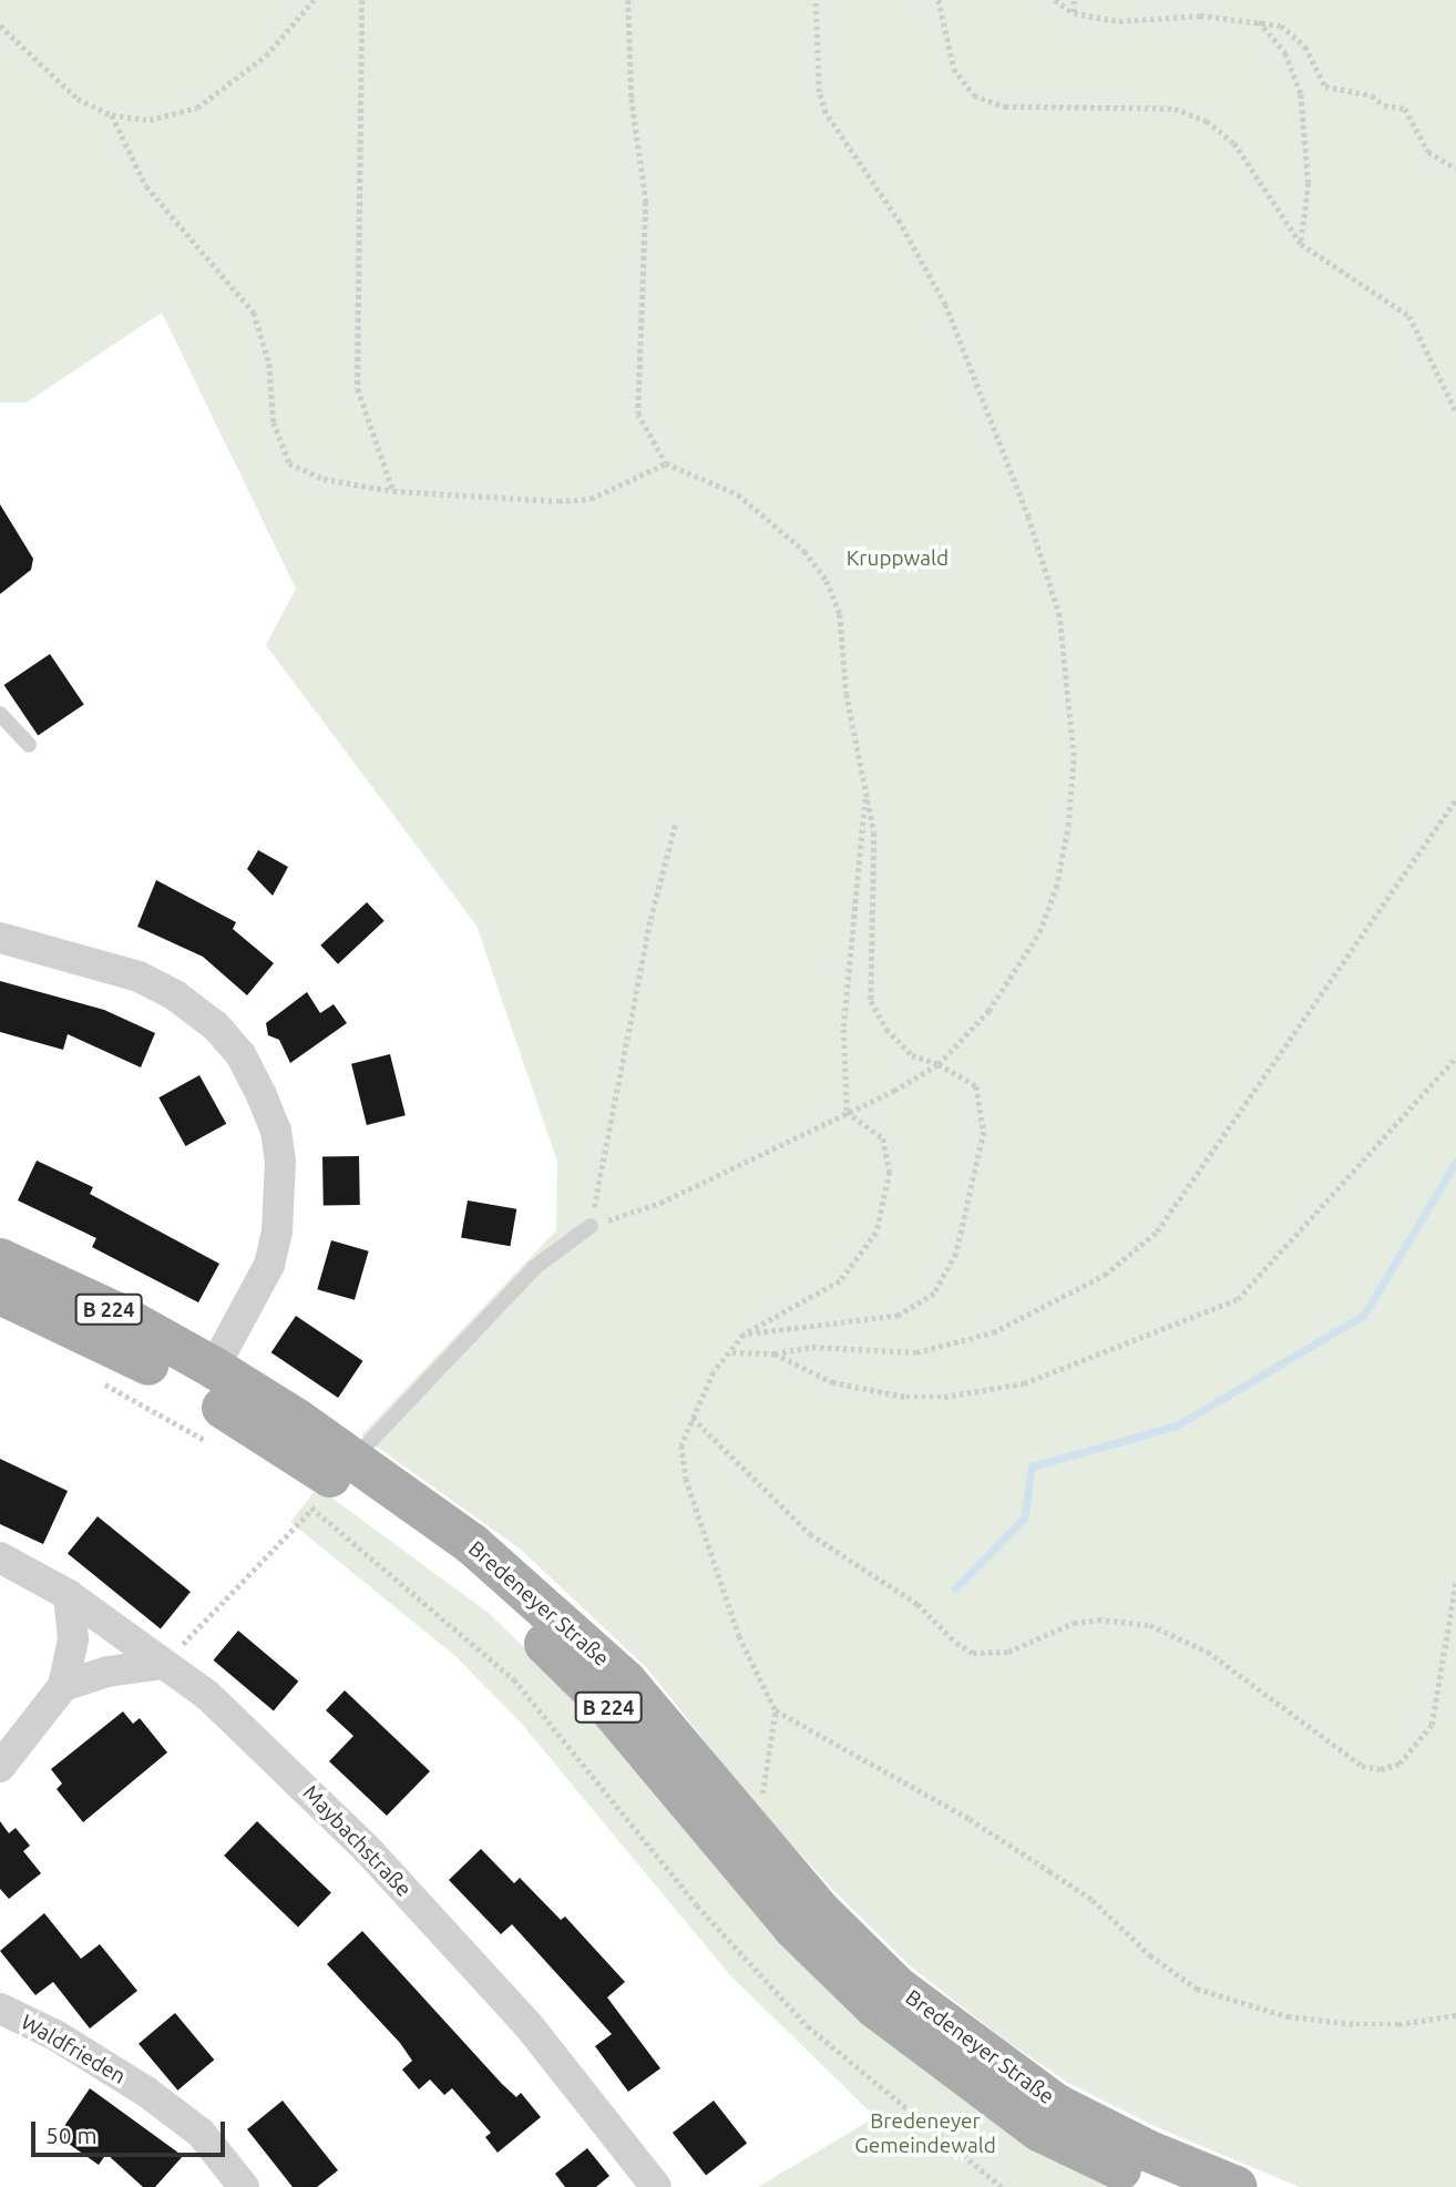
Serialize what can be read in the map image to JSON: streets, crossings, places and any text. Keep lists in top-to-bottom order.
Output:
{
  "streets": {
    "main road": ["B 224", "Bredeneyer Straße"],
    "street": ["Maybachstraße", "Waldfrieden"]
  },
  "parks": ["Kruppwald", "Bredeneyer Gemeindewald"],
  "scale_bar": "50 m"
}
